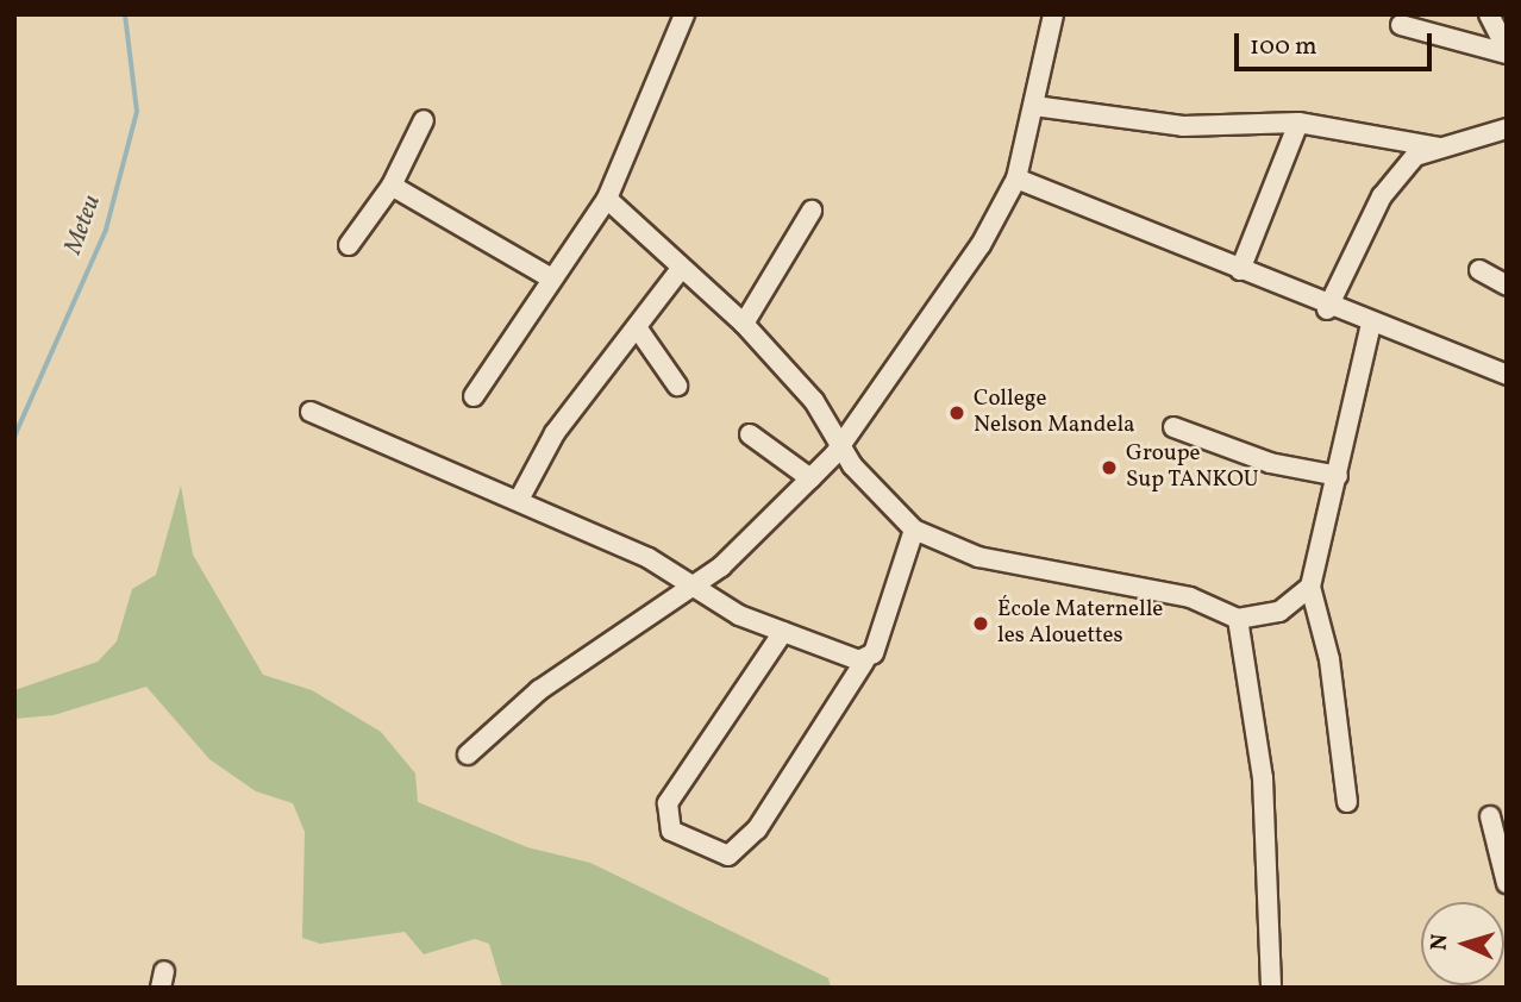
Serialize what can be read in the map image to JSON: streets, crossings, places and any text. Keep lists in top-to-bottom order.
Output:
{
  "water": ["Meteu"],
  "places": ["College Nelson Mandela", "Groupe Sup TANKOU", "École Maternelle les Alouettes"],
  "scale_bar": "100 m",
  "north": "left"
}
